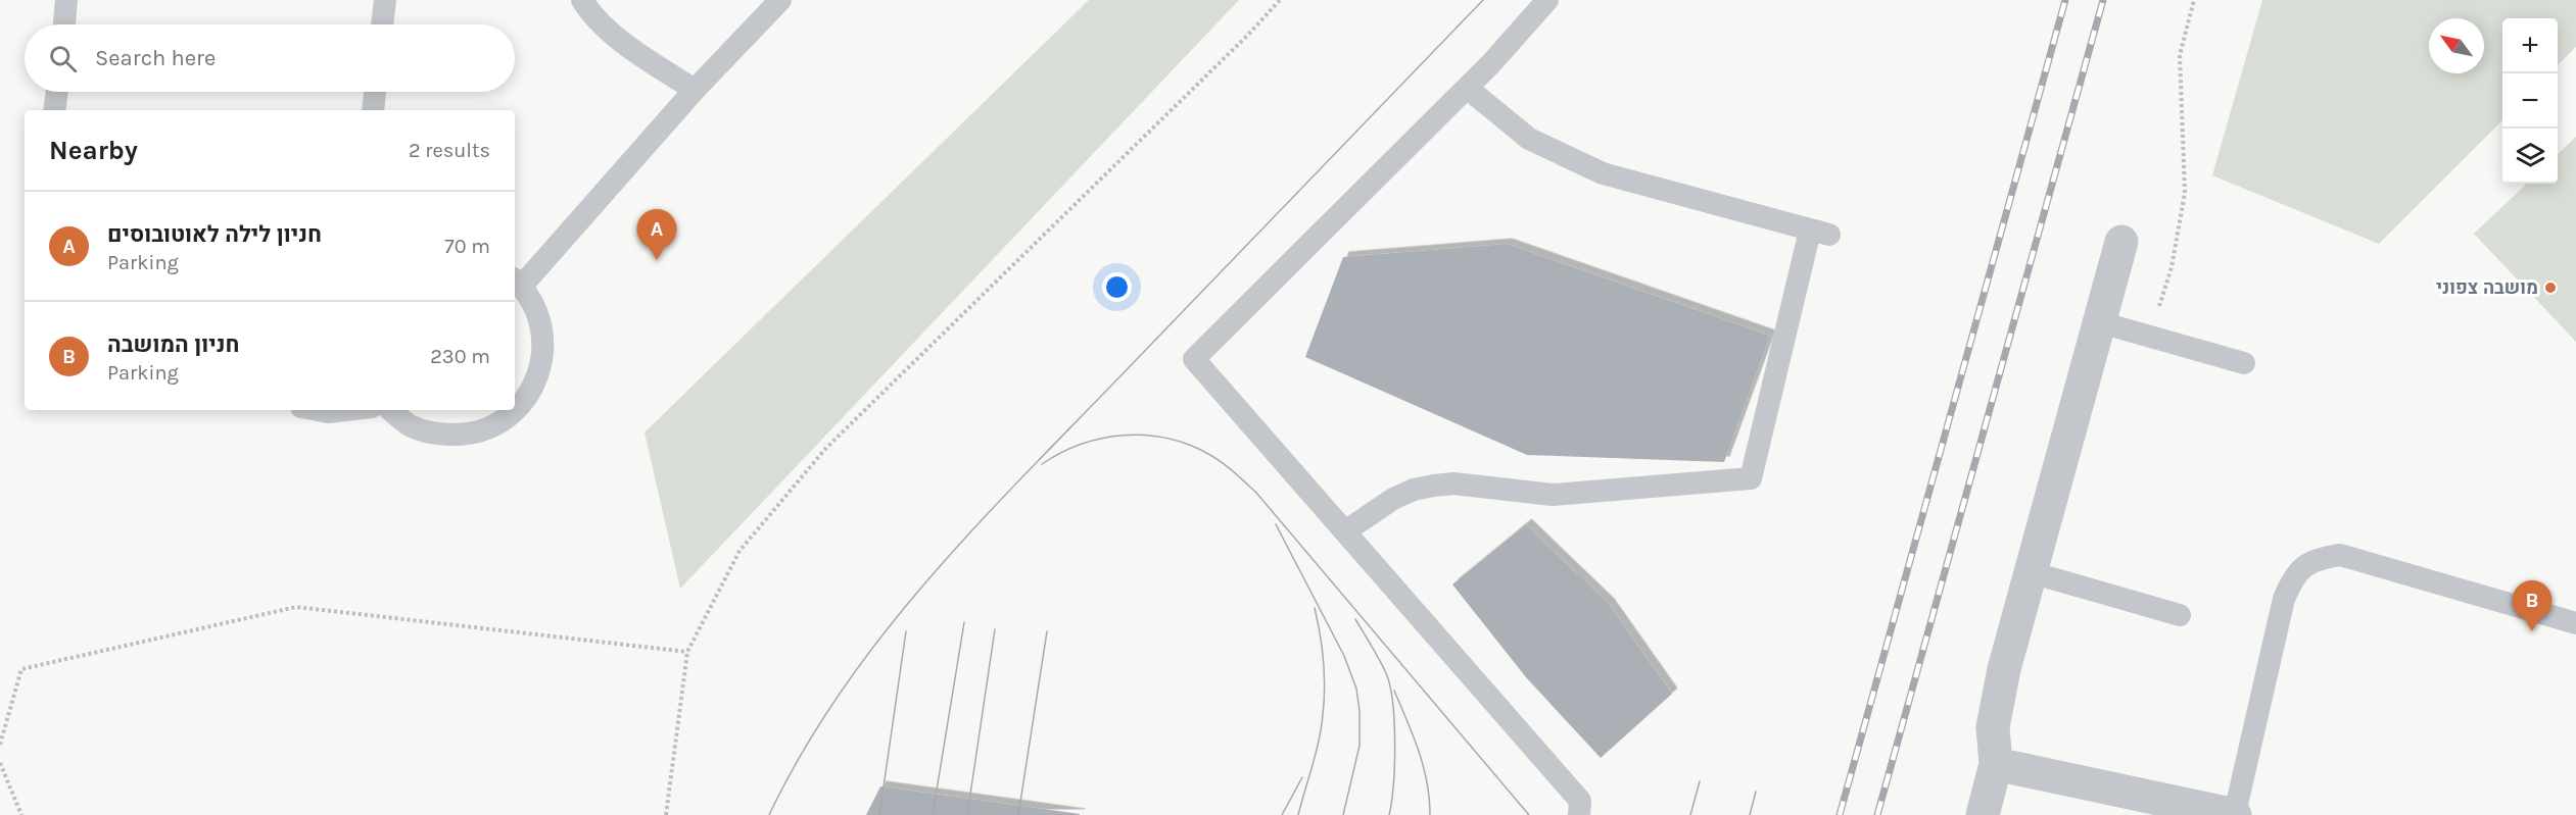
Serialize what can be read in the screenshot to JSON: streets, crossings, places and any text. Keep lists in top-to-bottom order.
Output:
{
  "places": ["מושבה צפוני"],
  "north": "top left",
  "page": {
    "map_buttons": ["+", "−"],
    "search": "Search here",
    "heading": ["Nearby", "2 results"],
    "list": [
      {
        "mark": "A",
        "name": "חניון לילה לאוטובוסים",
        "note": "Parking",
        "value": "70 m"
      },
      {
        "mark": "B",
        "name": "חניון המושבה",
        "note": "Parking",
        "value": "230 m"
      }
    ],
    "pins": ["A", "B"]
  }
}
